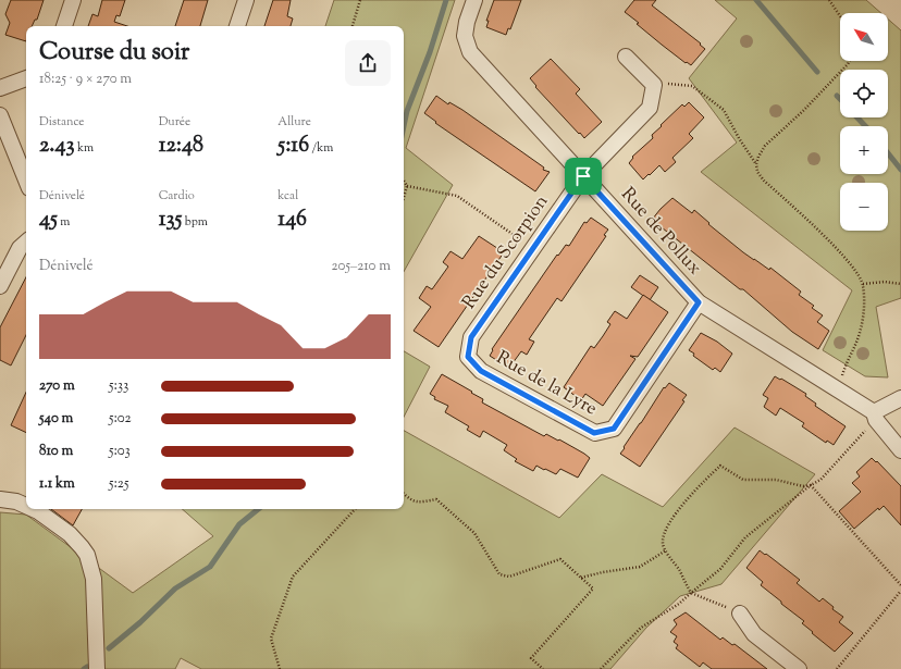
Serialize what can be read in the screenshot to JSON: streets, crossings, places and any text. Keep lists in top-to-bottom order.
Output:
{
  "streets": {
    "street": ["Rue de Pollux", "Rue du Scorpion", "Rue de la Lyre"]
  },
  "crossings": [
    ["Rue de Pollux", "Rue du Scorpion"],
    ["Rue de Pollux", "Rue de la Lyre"],
    ["Rue du Scorpion", "Rue de la Lyre"]
  ],
  "north": "top left",
  "page": {
    "map_buttons": ["+", "−"],
    "heading": ["Course du soir", "18:25 · 9 × 270 m"],
    "stats": [
      ["Distance", "2.43 km"],
      ["Durée", "12:48"],
      ["Allure", "5:16 /km"],
      ["Dénivelé", "45 m"],
      ["Cardio", "135 bpm"],
      ["kcal", "146"]
    ],
    "chart": ["Dénivelé", "205–210 m"],
    "list": [
      {
        "name": "270 m",
        "note": "5:33"
      },
      {
        "name": "540 m",
        "note": "5:02"
      },
      {
        "name": "810 m",
        "note": "5:03"
      },
      {
        "name": "1.1 km",
        "note": "5:25"
      }
    ]
  }
}
